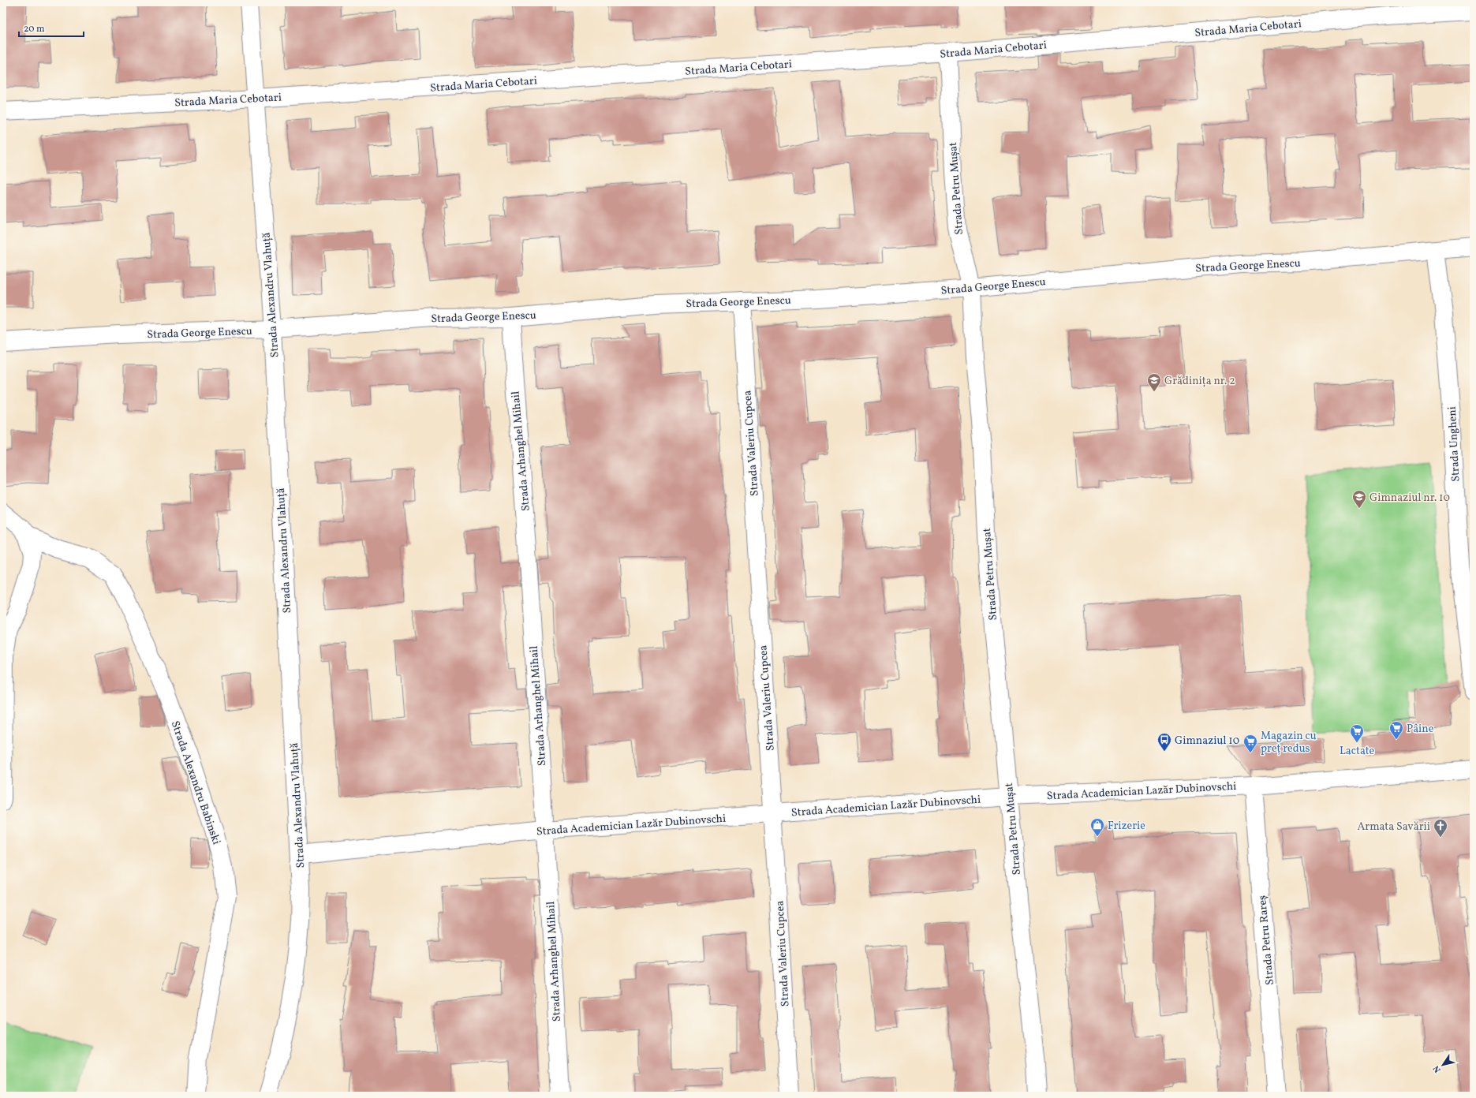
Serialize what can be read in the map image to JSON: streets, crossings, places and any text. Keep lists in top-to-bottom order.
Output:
{
  "streets": {
    "street": [
      "Strada Maria Cebotari",
      "Strada Petru Mușat",
      "Strada George Enescu",
      "Strada Аlexandru Vlahuță",
      "Strada Valeriu Cupcea",
      "Strada Ungheni",
      "Strada Arhanghel Mihail",
      "Strada Alexandru Babinski",
      "Strada Academician Lazăr Dubinovschi",
      "Strada Petru Rareș"
    ]
  },
  "crossings": [
    ["Strada Maria Cebotari", "Strada Petru Mușat"],
    ["Strada Maria Cebotari", "Strada Аlexandru Vlahuță"],
    ["Strada Petru Mușat", "Strada George Enescu"],
    ["Strada Petru Mușat", "Strada Academician Lazăr Dubinovschi"],
    ["Strada George Enescu", "Strada Аlexandru Vlahuță"],
    ["Strada George Enescu", "Strada Valeriu Cupcea"],
    ["Strada George Enescu", "Strada Ungheni"],
    ["Strada George Enescu", "Strada Arhanghel Mihail"],
    ["Strada Аlexandru Vlahuță", "Strada Academician Lazăr Dubinovschi"],
    ["Strada Valeriu Cupcea", "Strada Academician Lazăr Dubinovschi"],
    ["Strada Arhanghel Mihail", "Strada Academician Lazăr Dubinovschi"],
    ["Strada Academician Lazăr Dubinovschi", "Strada Petru Rareș"]
  ],
  "places": {
    "school or university": ["Grădinița nr. 2", "Gimnaziul nr. 10"],
    "supermarket": ["Pâine", "Lactate", "Magazin cu preţ redus"],
    "bus stop": ["Gimnaziul 10"],
    "shop": ["Frizerie"],
    "church": ["Armata Savării"]
  },
  "scale_bar": "20 m",
  "north": "bottom left"
}
